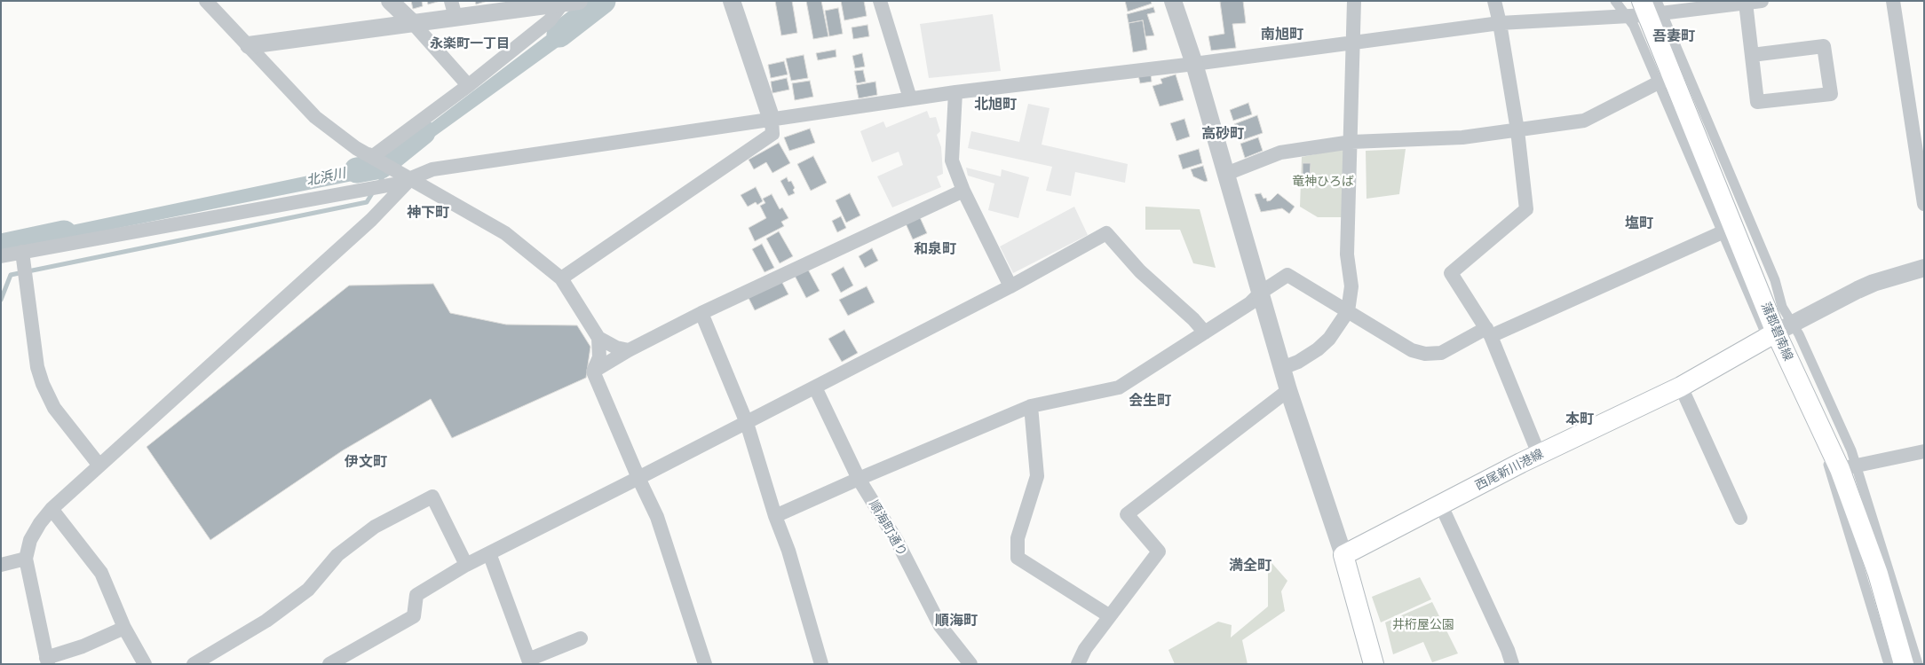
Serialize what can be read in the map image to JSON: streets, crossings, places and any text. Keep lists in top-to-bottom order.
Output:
{
  "streets": {
    "main road": ["蒲郡碧南線", "西尾新川港線"],
    "street": ["順海町通り"]
  },
  "crossings": [
    ["蒲郡碧南線", "西尾新川港線"]
  ],
  "districts": [
    "南旭町",
    "吾妻町",
    "永楽町一丁目",
    "北旭町",
    "高砂町",
    "神下町",
    "塩町",
    "和泉町",
    "会生町",
    "本町",
    "伊文町",
    "満全町",
    "順海町"
  ],
  "water": ["北浜川"],
  "parks": ["竜神ひろば", "井桁屋公園"]
}
